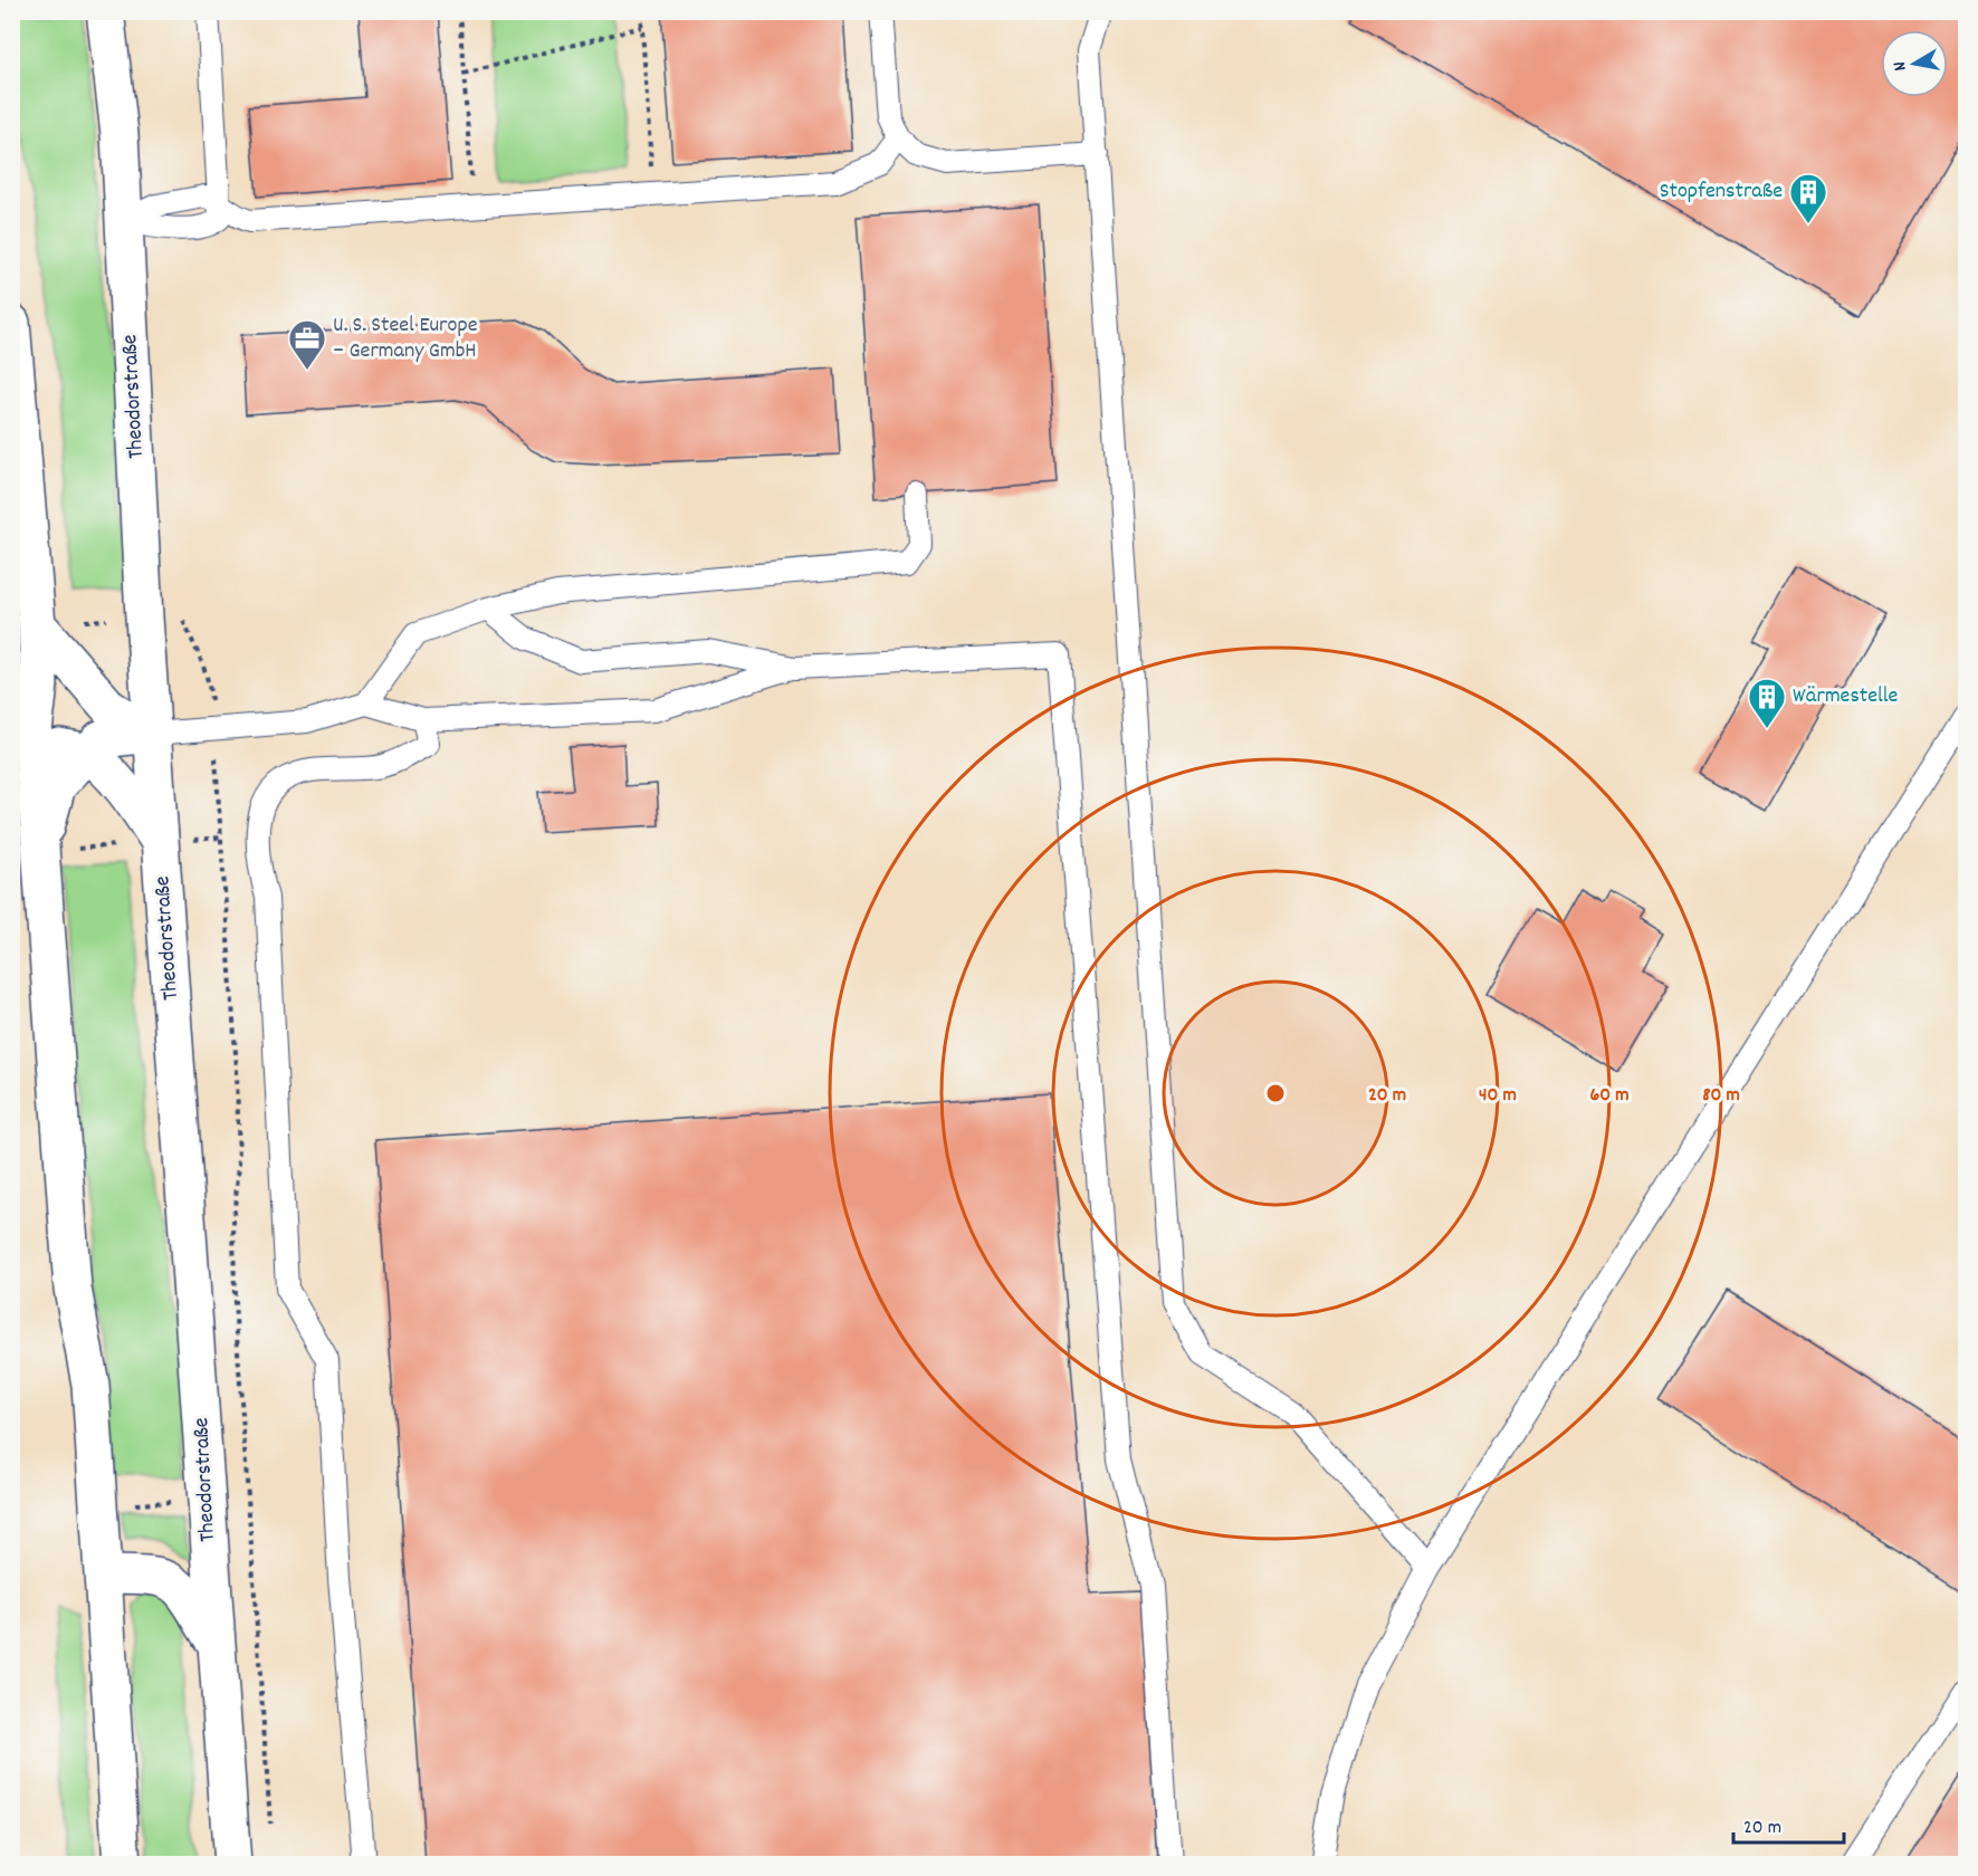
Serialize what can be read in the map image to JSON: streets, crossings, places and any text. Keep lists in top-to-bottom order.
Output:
{
  "streets": {
    "main road": ["Theodorstraße"]
  },
  "places": {
    "building": ["Stopfenstraße", "Wärmestelle"],
    "office": ["U. S. Steel Europe – Germany GmbH"]
  },
  "scale_bar": "20 m",
  "north": "left",
  "rings": [
    "20 m",
    "40 m",
    "60 m",
    "80 m"
  ]
}
